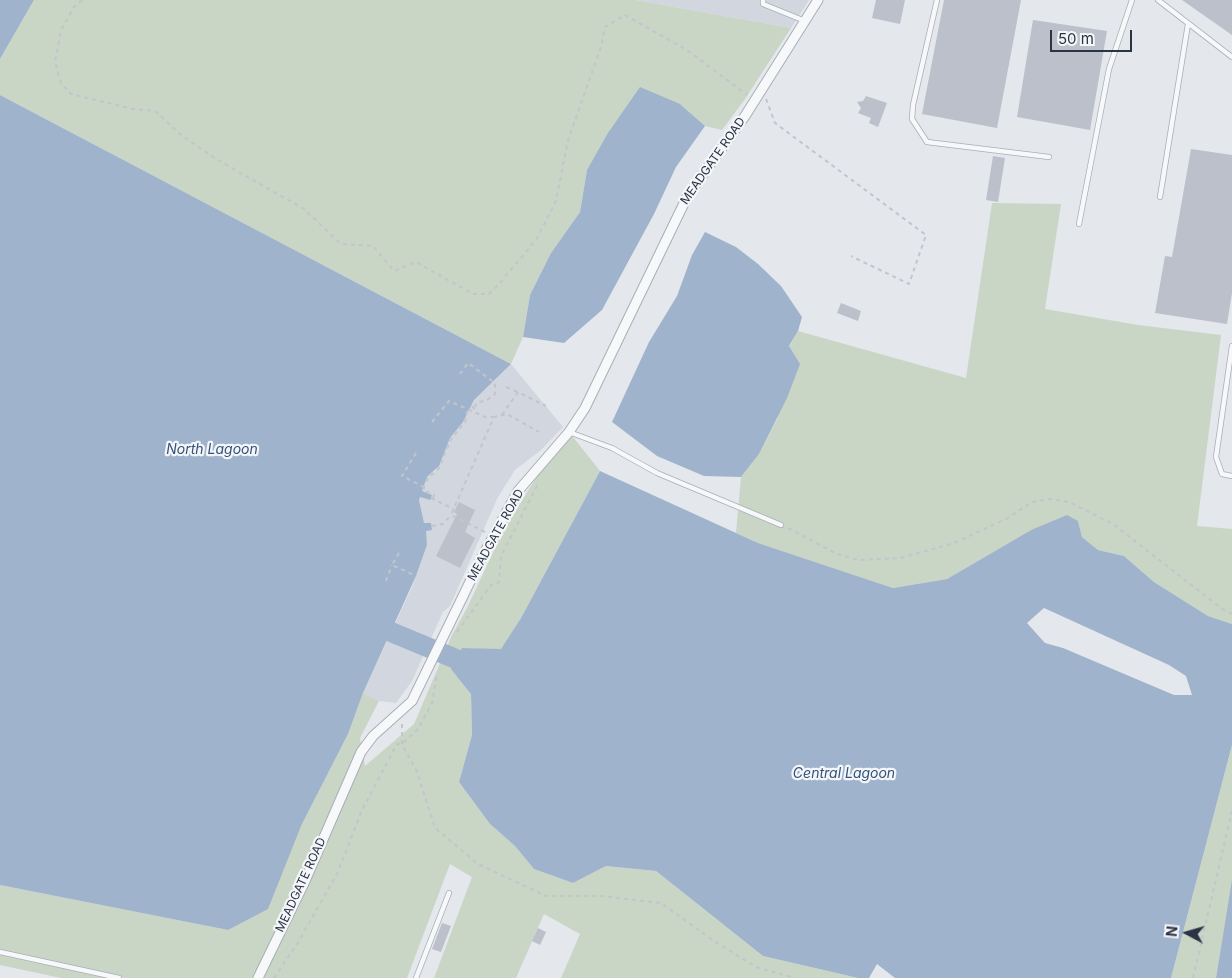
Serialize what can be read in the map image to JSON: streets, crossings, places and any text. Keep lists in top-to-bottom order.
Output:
{
  "streets": {
    "street": ["MEADGATE ROAD"]
  },
  "water": ["North Lagoon", "Central Lagoon"],
  "scale_bar": "50 m",
  "north": "left"
}
